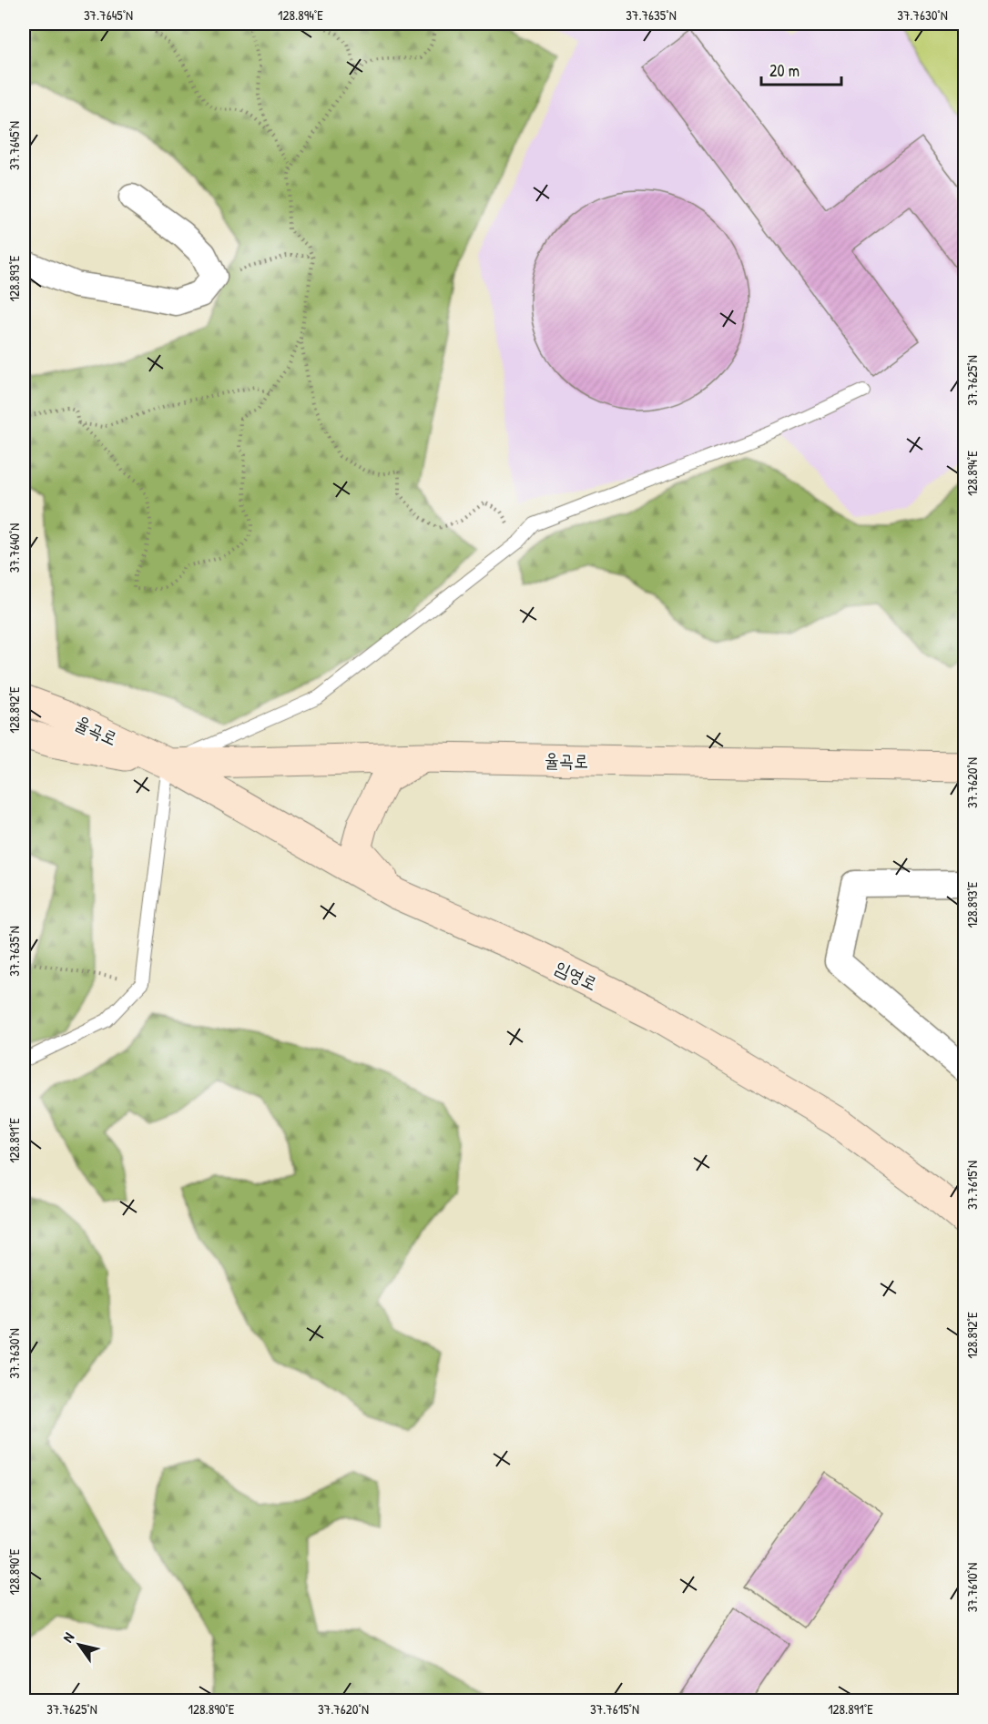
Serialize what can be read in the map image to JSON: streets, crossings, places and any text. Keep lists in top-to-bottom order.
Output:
{
  "streets": {
    "street": ["율곡로", "임영로"]
  },
  "crossings": [
    ["율곡로", "임영로"]
  ],
  "scale_bar": "20 m",
  "north": "top left",
  "coordinates": [
    "37.7645°N",
    "128.894°E",
    "37.7635°N",
    "37.7630°N",
    "128.893°E",
    "37.7625°N",
    "37.7640°N",
    "128.892°E",
    "37.7620°N",
    "128.891°E",
    "37.7615°N",
    "128.890°E",
    "37.7610°N"
  ]
}
